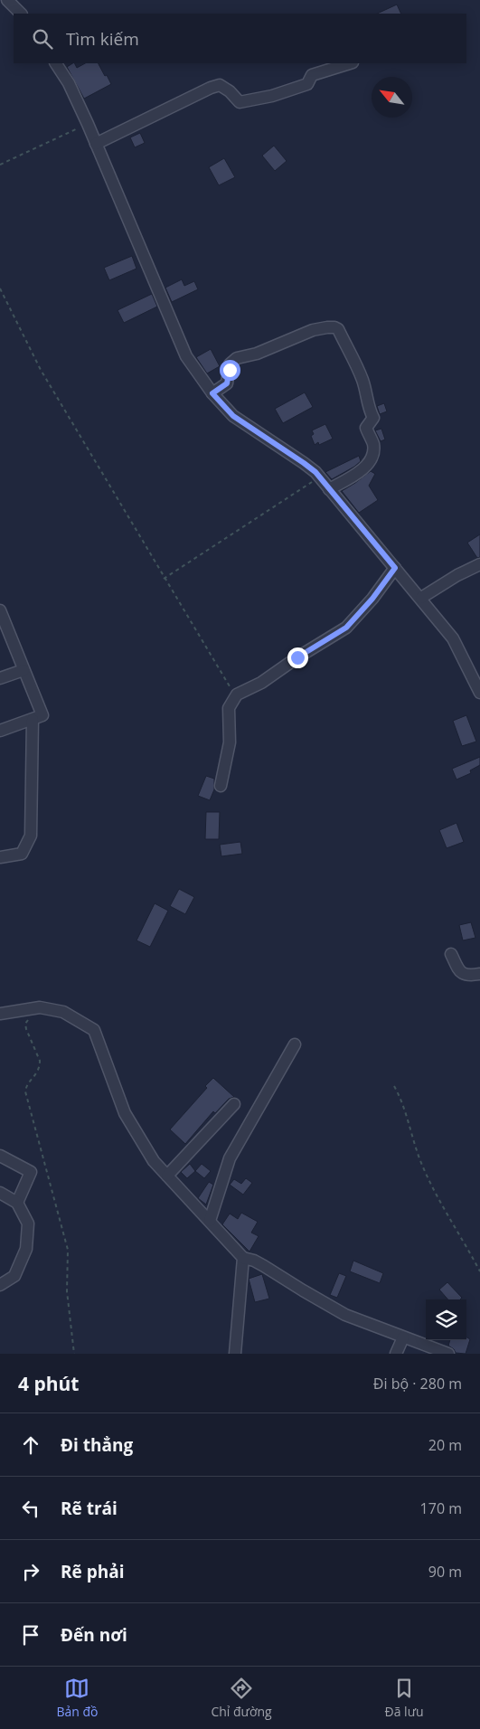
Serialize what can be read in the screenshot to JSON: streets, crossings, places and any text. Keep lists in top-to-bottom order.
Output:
{
  "north": "top left",
  "page": {
    "search": "Tìm kiếm",
    "heading": ["4 phút", "Đi bộ · 280 m"],
    "list": [
      ["Đi thẳng", "20 m"],
      ["Rẽ trái", "170 m"],
      ["Rẽ phải", "90 m"],
      "Đến nơi"
    ],
    "nav": ["Bản đồ", "Chỉ đường", "Đã lưu"]
  }
}
